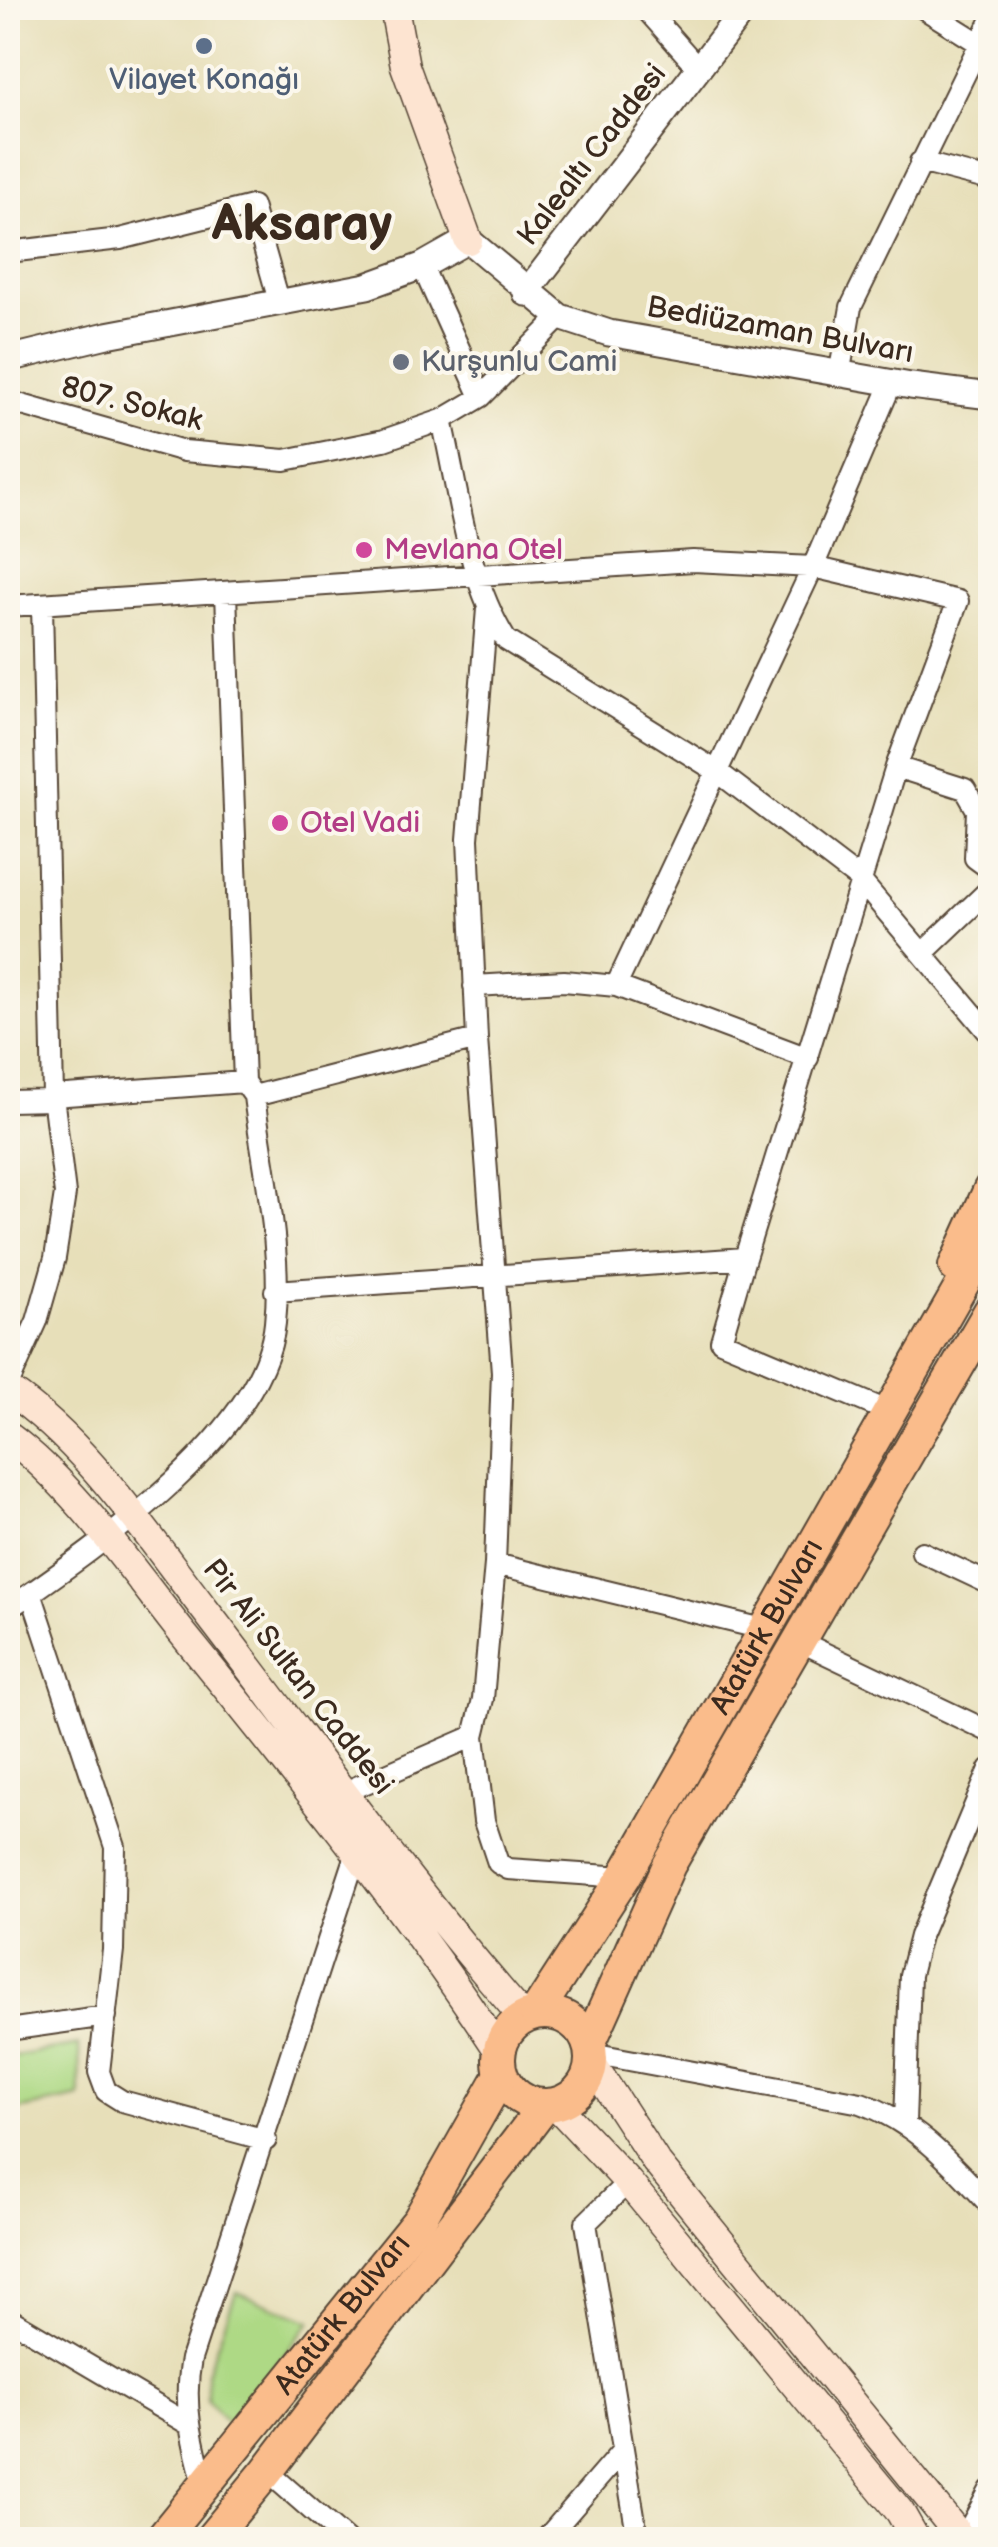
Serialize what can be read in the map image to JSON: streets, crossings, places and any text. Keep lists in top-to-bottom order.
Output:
{
  "streets": {
    "main road": ["Atatürk Bulvarı", "Pir Ali Sultan Caddesi"],
    "street": ["Kalealtı Caddesi", "Bediüzaman Bulvarı", "807. Sokak"]
  },
  "crossings": [
    ["Kalealtı Caddesi", "Bediüzaman Bulvarı"],
    ["Bediüzaman Bulvarı", "807. Sokak"],
    ["Atatürk Bulvarı", "Pir Ali Sultan Caddesi"]
  ],
  "districts": ["Aksaray"],
  "places": [
    "Vilayet Konağı",
    "Kurşunlu Cami",
    "Mevlana Otel",
    "Otel Vadi"
  ]
}
